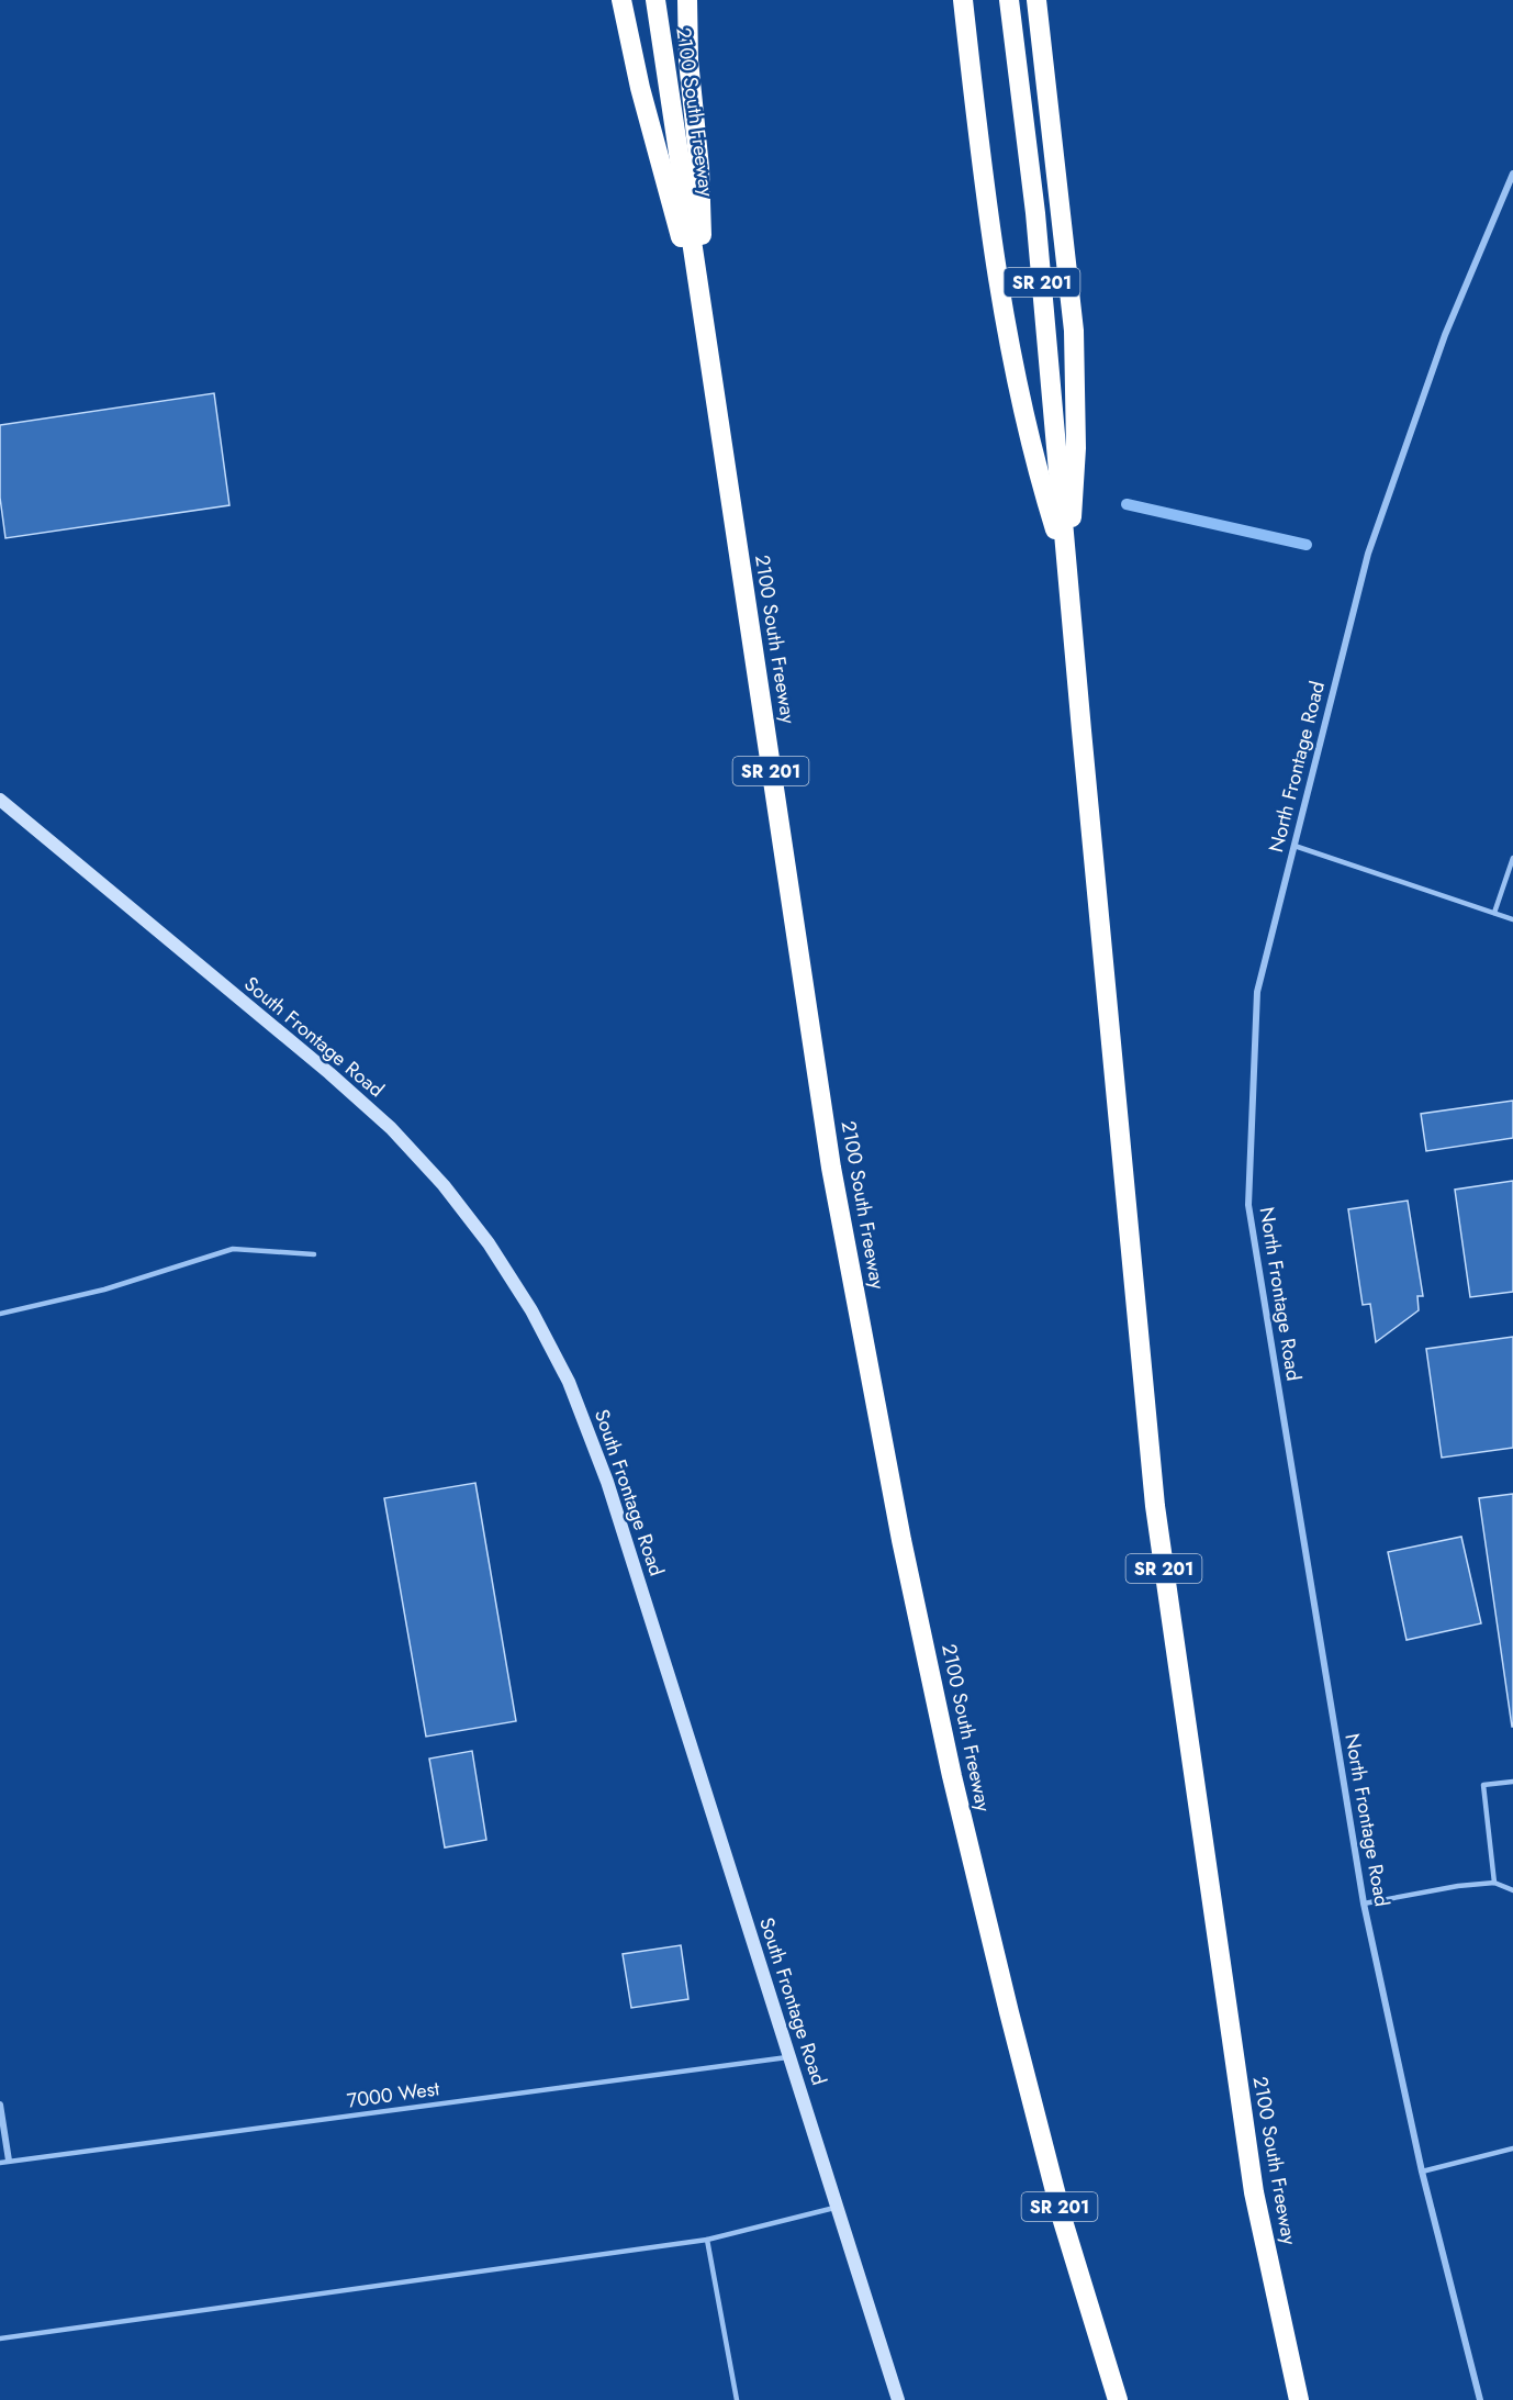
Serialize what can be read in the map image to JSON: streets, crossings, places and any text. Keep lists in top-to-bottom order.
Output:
{
  "streets": {
    "highway": ["2100 South Freeway", "SR 201"],
    "street": ["North Frontage Road", "South Frontage Road"],
    "lane": ["7000 West"]
  },
  "crossings": [
    ["South Frontage Road", "7000 West"]
  ]
}
